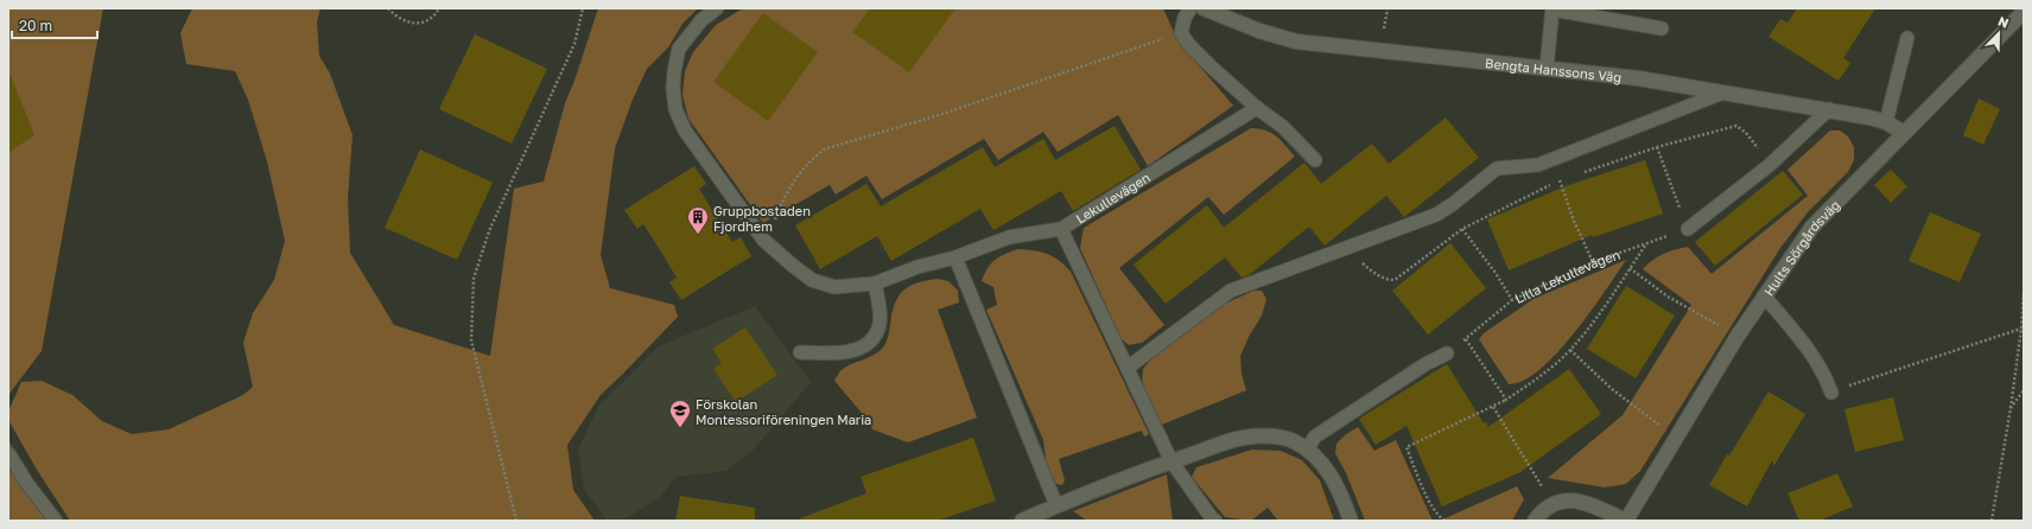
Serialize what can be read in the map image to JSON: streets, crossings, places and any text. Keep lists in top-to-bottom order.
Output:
{
  "streets": {
    "street": ["Bengta Hanssons Väg", "Hults Sörgårdsväg"],
    "lane": ["Lekullevägen"],
    "path": ["Lilla Lekullevägen"]
  },
  "crossings": [
    ["Bengta Hanssons Väg", "Hults Sörgårdsväg"]
  ],
  "places": {
    "building": ["Gruppbostaden Fjordhem"],
    "school or university": ["Förskolan Montessoriföreningen Maria"]
  },
  "scale_bar": "20 m",
  "north": "top right"
}
